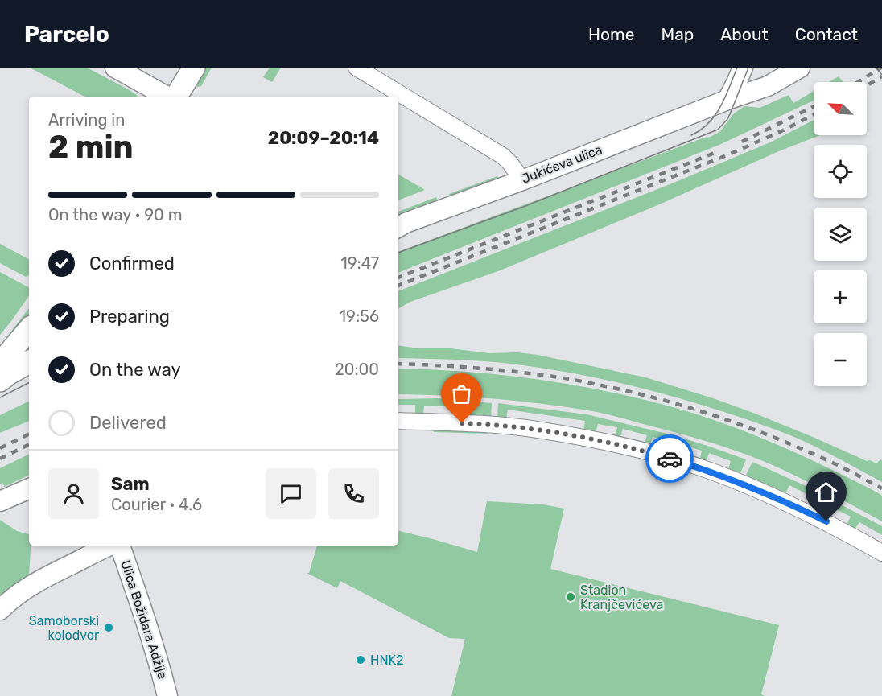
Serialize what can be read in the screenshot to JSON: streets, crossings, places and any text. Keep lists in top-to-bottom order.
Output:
{
  "streets": {
    "street": ["Jukićeva ulica", "Ulica Božidara Adžije"]
  },
  "places": ["Stadion Kranjčevićeva", "Samoborski kolodvor", "HNK2"],
  "north": "top left",
  "page": {
    "header": "Parcelo",
    "nav": [
      "Home",
      "Map",
      "About",
      "Contact"
    ],
    "map_buttons": ["+", "−"],
    "heading": ["2 min", "Arriving in", "20:09–20:14"],
    "panel": ["Sam", "Courier · 4.6"],
    "bar": "On the way · 90 m",
    "list": [
      ["Confirmed", "19:47"],
      ["Preparing", "19:56"],
      ["On the way", "20:00"],
      "Delivered"
    ]
  }
}
